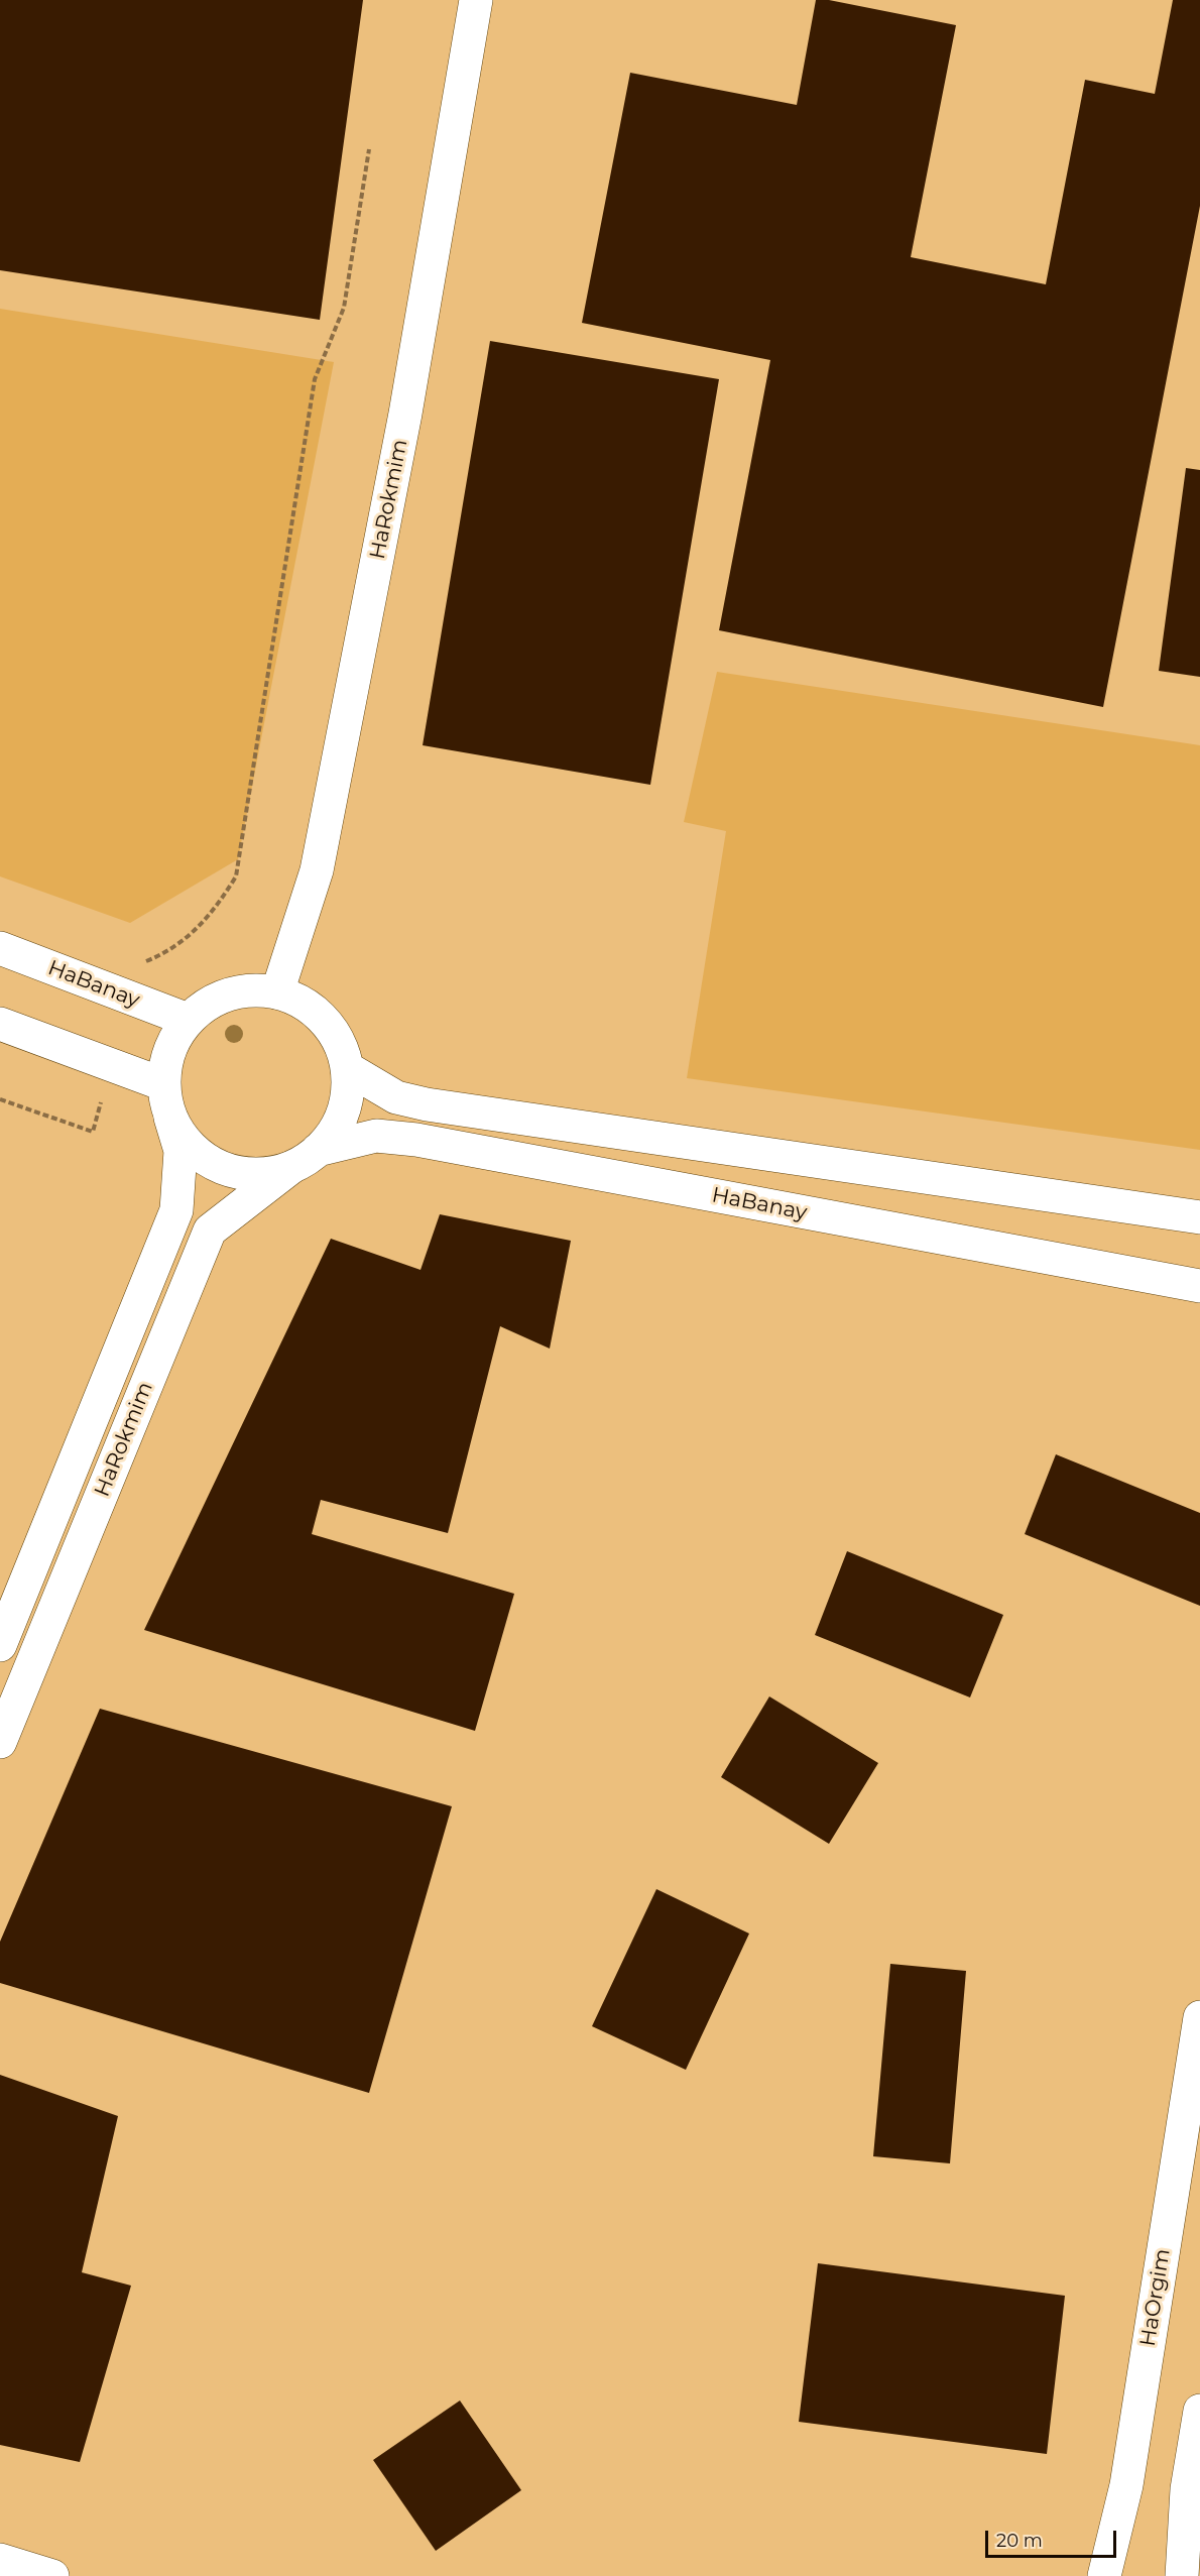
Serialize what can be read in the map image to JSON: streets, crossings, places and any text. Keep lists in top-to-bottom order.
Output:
{
  "streets": {
    "street": ["HaRokmim", "HaBanay", "HaOrgim"]
  },
  "crossings": [
    ["HaRokmim", "HaBanay"]
  ],
  "scale_bar": "20 m"
}
